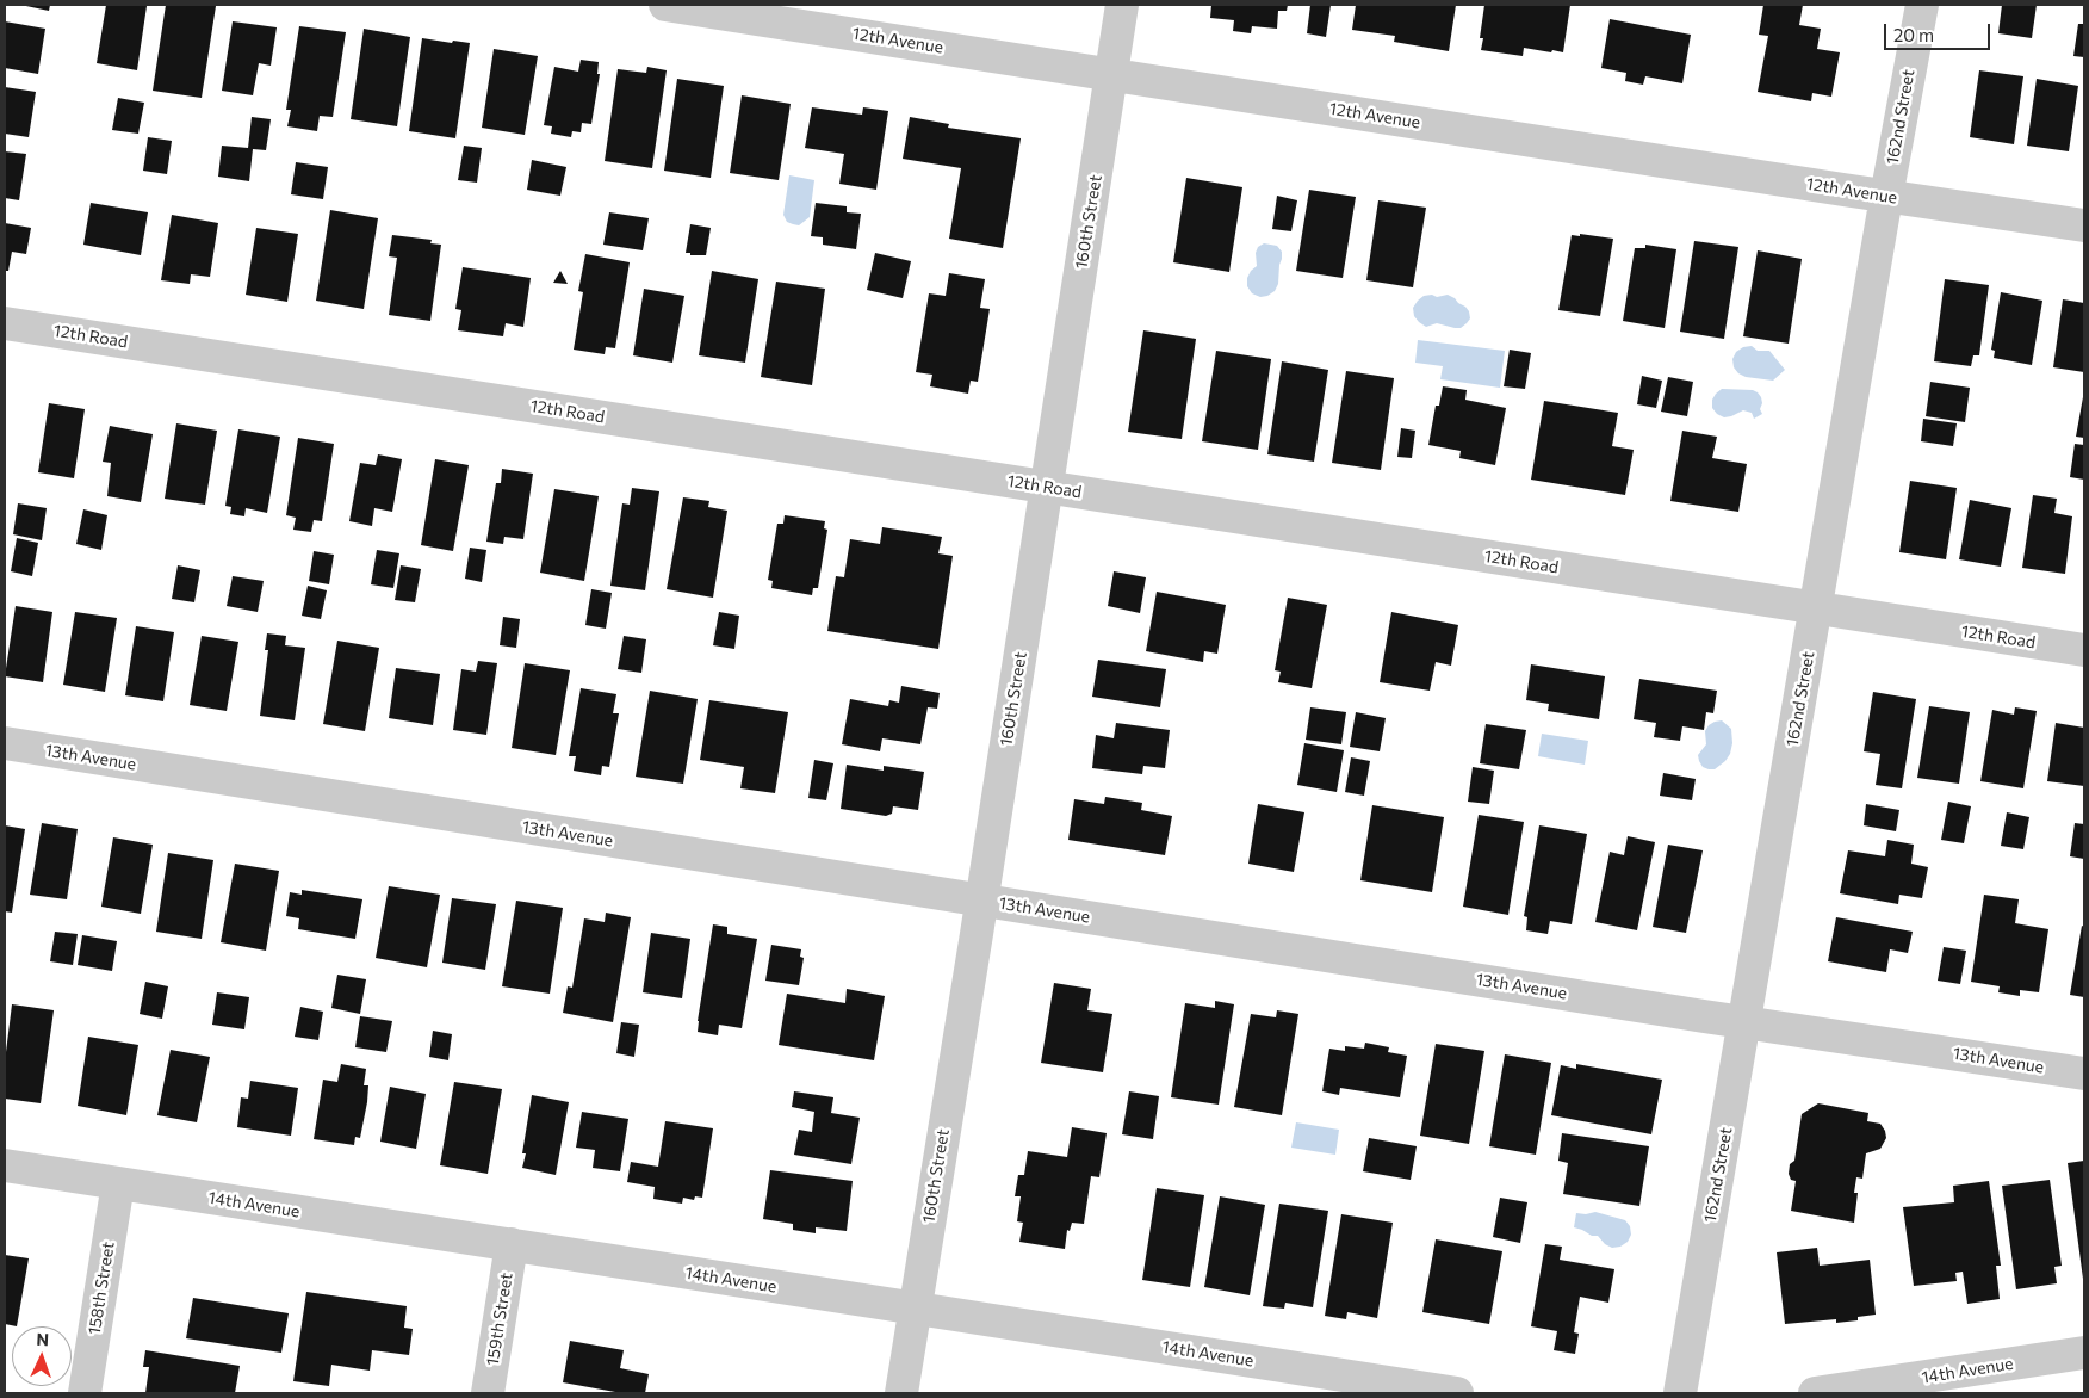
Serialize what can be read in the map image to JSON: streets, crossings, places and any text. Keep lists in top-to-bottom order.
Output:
{
  "streets": {
    "street": [
      "12th Avenue",
      "162nd Street",
      "160th Street",
      "12th Road",
      "13th Avenue",
      "14th Avenue",
      "158th Street",
      "159th Street"
    ]
  },
  "crossings": [
    ["12th Avenue", "162nd Street"],
    ["12th Avenue", "160th Street"],
    ["162nd Street", "12th Road"],
    ["162nd Street", "13th Avenue"],
    ["160th Street", "12th Road"],
    ["160th Street", "13th Avenue"],
    ["160th Street", "14th Avenue"],
    ["14th Avenue", "158th Street"],
    ["14th Avenue", "159th Street"]
  ],
  "scale_bar": "20 m",
  "north": "top"
}
